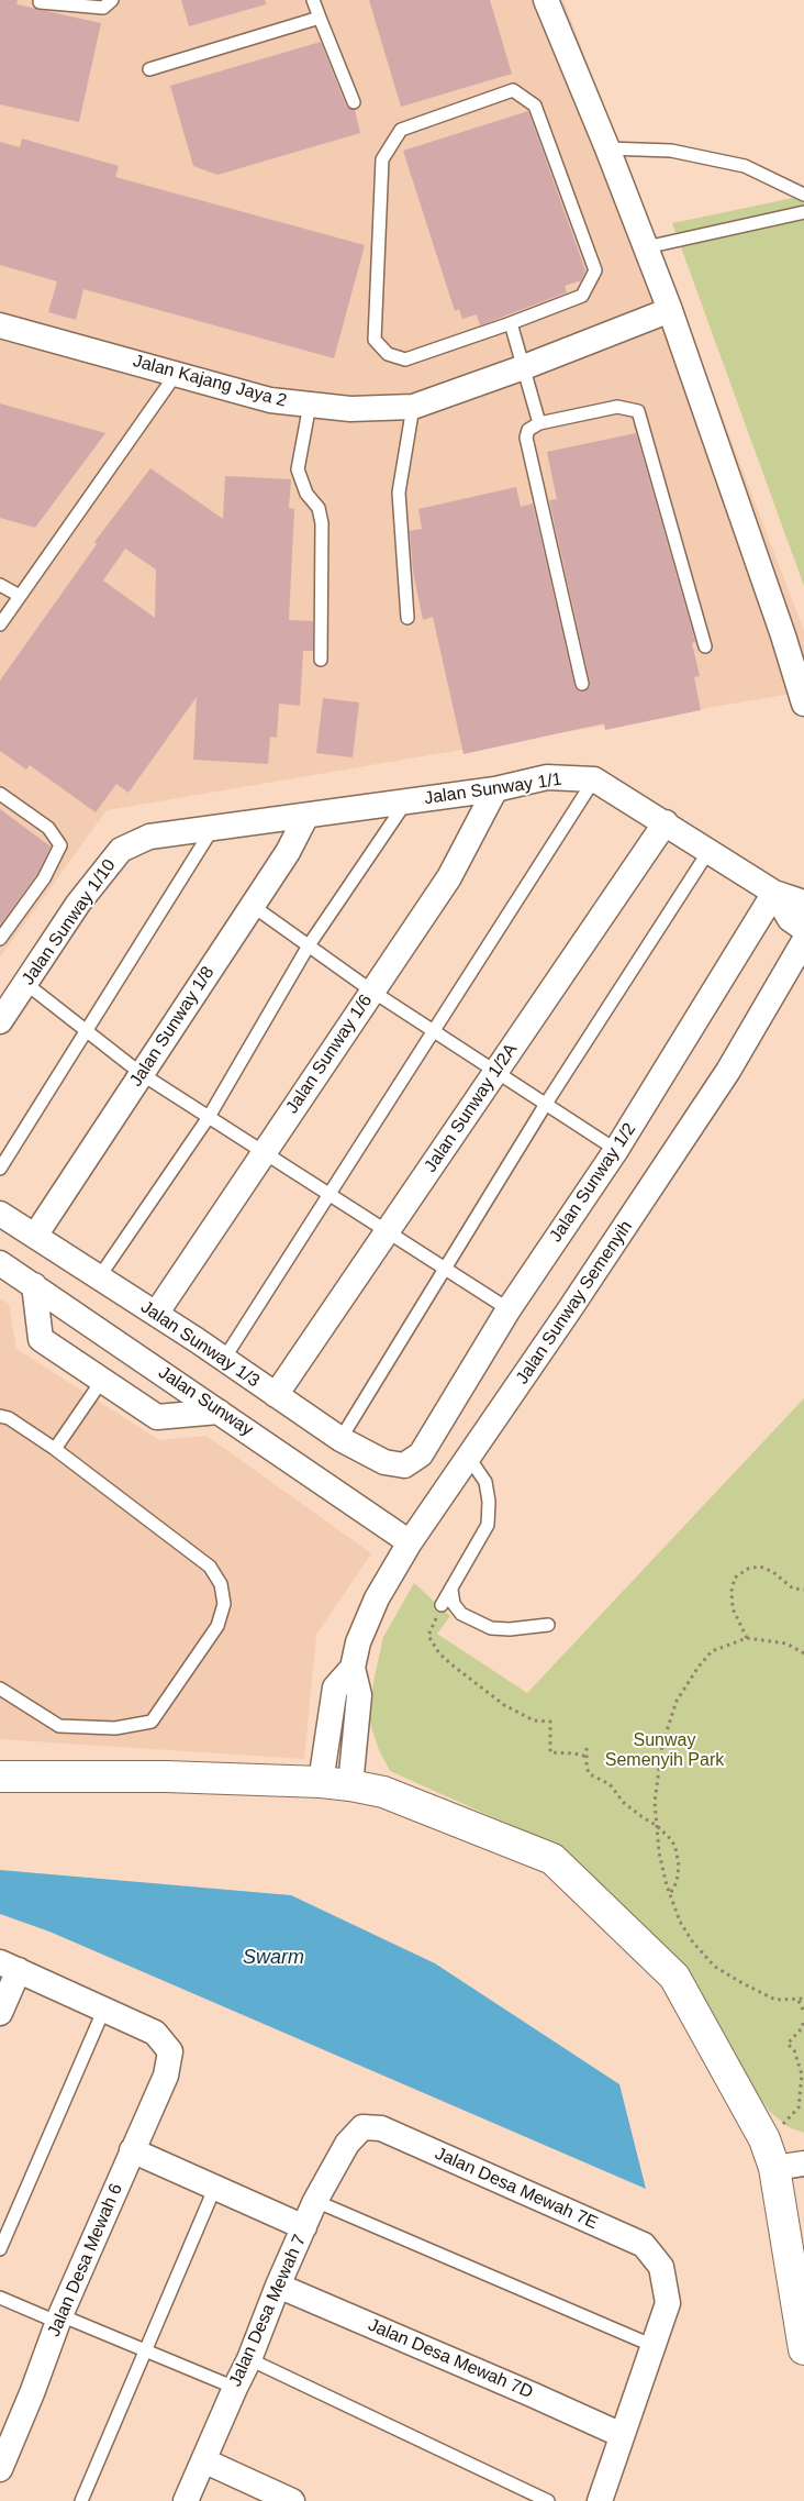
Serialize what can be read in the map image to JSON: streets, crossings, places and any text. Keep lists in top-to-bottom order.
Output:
{
  "streets": {
    "street": [
      "Jalan Kajang Jaya 2",
      "Jalan Sunway 1/1",
      "Jalan Sunway 1/10",
      "Jalan Sunway 1/8",
      "Jalan Sunway 1/6",
      "Jalan Sunway 1/2A",
      "Jalan Sunway 1/2",
      "Jalan Sunway Semenyih",
      "Jalan Sunway 1/3",
      "Jalan Sunway",
      "Jalan Desa Mewah 7E",
      "Jalan Desa Mewah 6",
      "Jalan Desa Mewah 7",
      "Jalan Desa Mewah 7D"
    ]
  },
  "crossings": [
    ["Jalan Sunway 1/1", "Jalan Sunway 1/10"],
    ["Jalan Sunway 1/1", "Jalan Sunway 1/8"],
    ["Jalan Sunway 1/1", "Jalan Sunway 1/6"],
    ["Jalan Sunway 1/8", "Jalan Sunway 1/3"],
    ["Jalan Sunway 1/6", "Jalan Sunway 1/3"],
    ["Jalan Sunway 1/2A", "Jalan Sunway 1/3"],
    ["Jalan Sunway 1/2", "Jalan Sunway 1/3"],
    ["Jalan Sunway Semenyih", "Jalan Sunway"],
    ["Jalan Desa Mewah 7E", "Jalan Desa Mewah 7"],
    ["Jalan Desa Mewah 7", "Jalan Desa Mewah 7D"]
  ],
  "water": ["Swarm"],
  "parks": ["Sunway Semenyih Park"]
}
